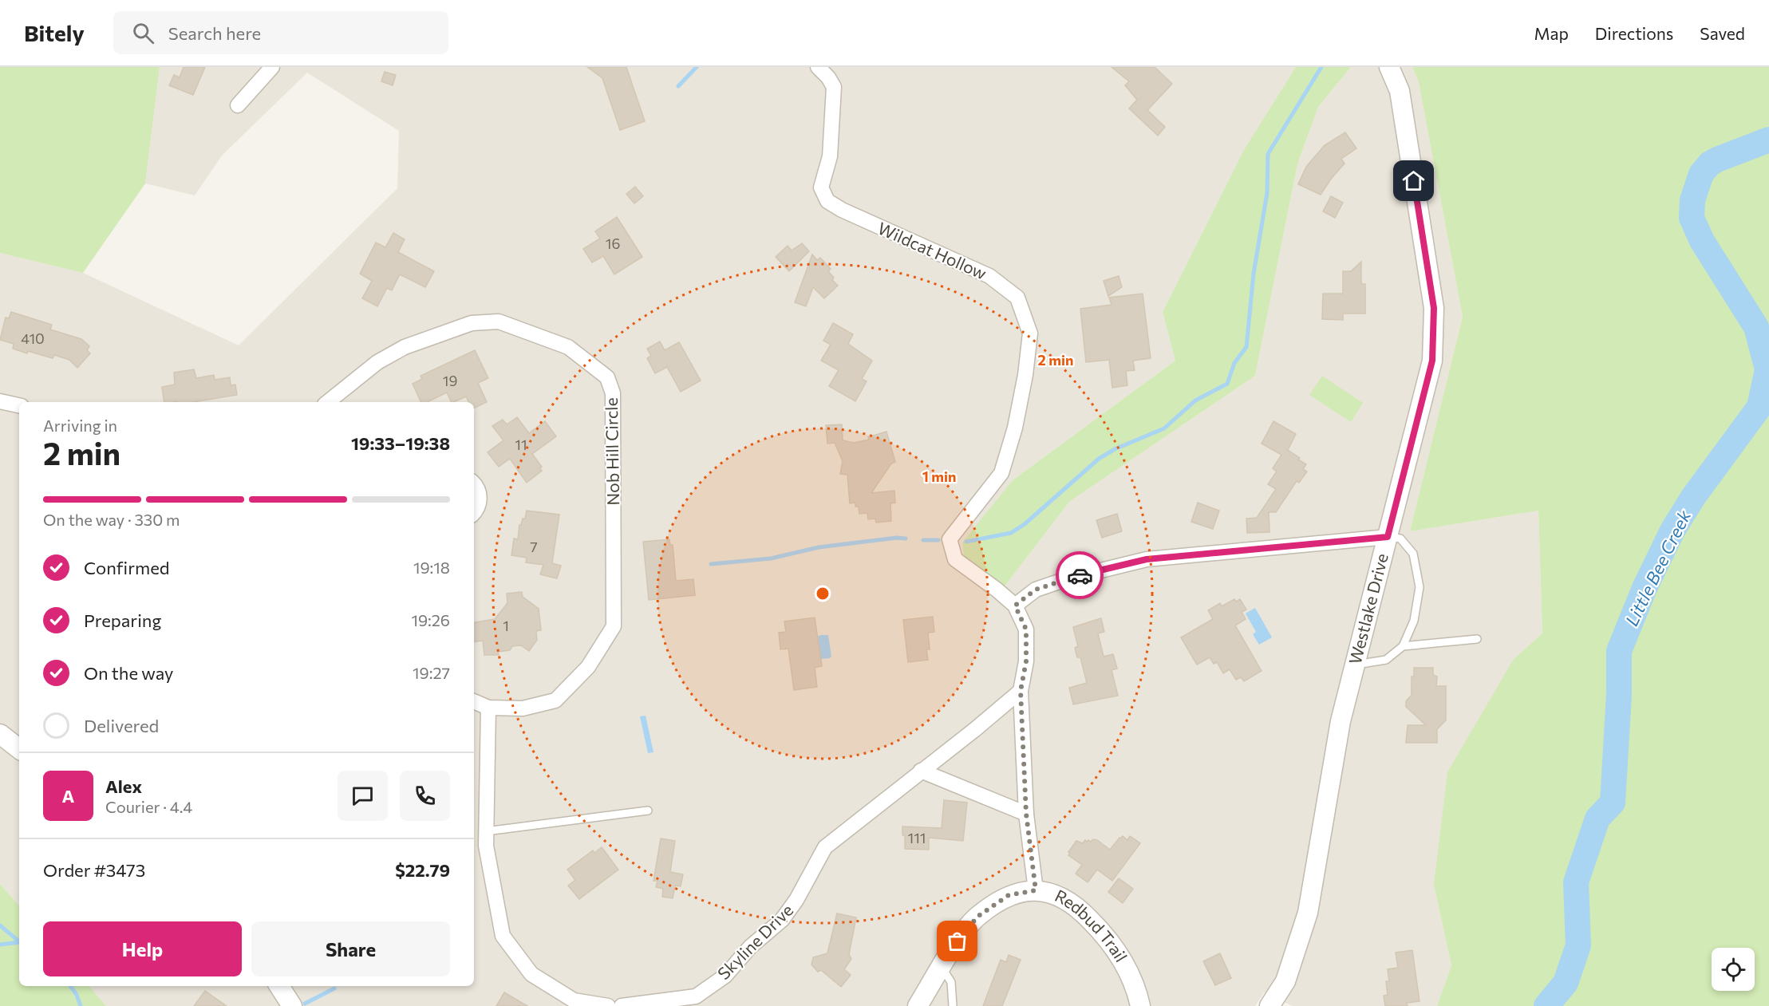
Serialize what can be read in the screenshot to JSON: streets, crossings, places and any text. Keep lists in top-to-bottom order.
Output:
{
  "streets": {
    "street": [
      "Wildcat Hollow",
      "Nob Hill Circle",
      "Westlake Drive",
      "Redbud Trail",
      "Skyline Drive"
    ]
  },
  "crossings": [
    ["Wildcat Hollow", "Redbud Trail"],
    ["Wildcat Hollow", "Skyline Drive"]
  ],
  "water": ["Little Bee Creek"],
  "house_numbers": [
    "16",
    "410",
    "19",
    "11",
    "7",
    "1",
    "111"
  ],
  "page": {
    "header": "Bitely",
    "search": "Search here",
    "nav": ["Map", "Directions", "Saved"],
    "heading": ["2 min", "Arriving in", "19:33–19:38"],
    "panel": [
      "Alex",
      "Courier · 4.4",
      "Order #3473",
      "$22.79"
    ],
    "bar": "On the way · 330 m",
    "list": [
      ["Confirmed", "19:18"],
      ["Preparing", "19:26"],
      ["On the way", "19:27"],
      "Delivered"
    ],
    "round": "A",
    "buttons": ["Help", "Share"]
  },
  "rings": ["2 min", "1 min"]
}
